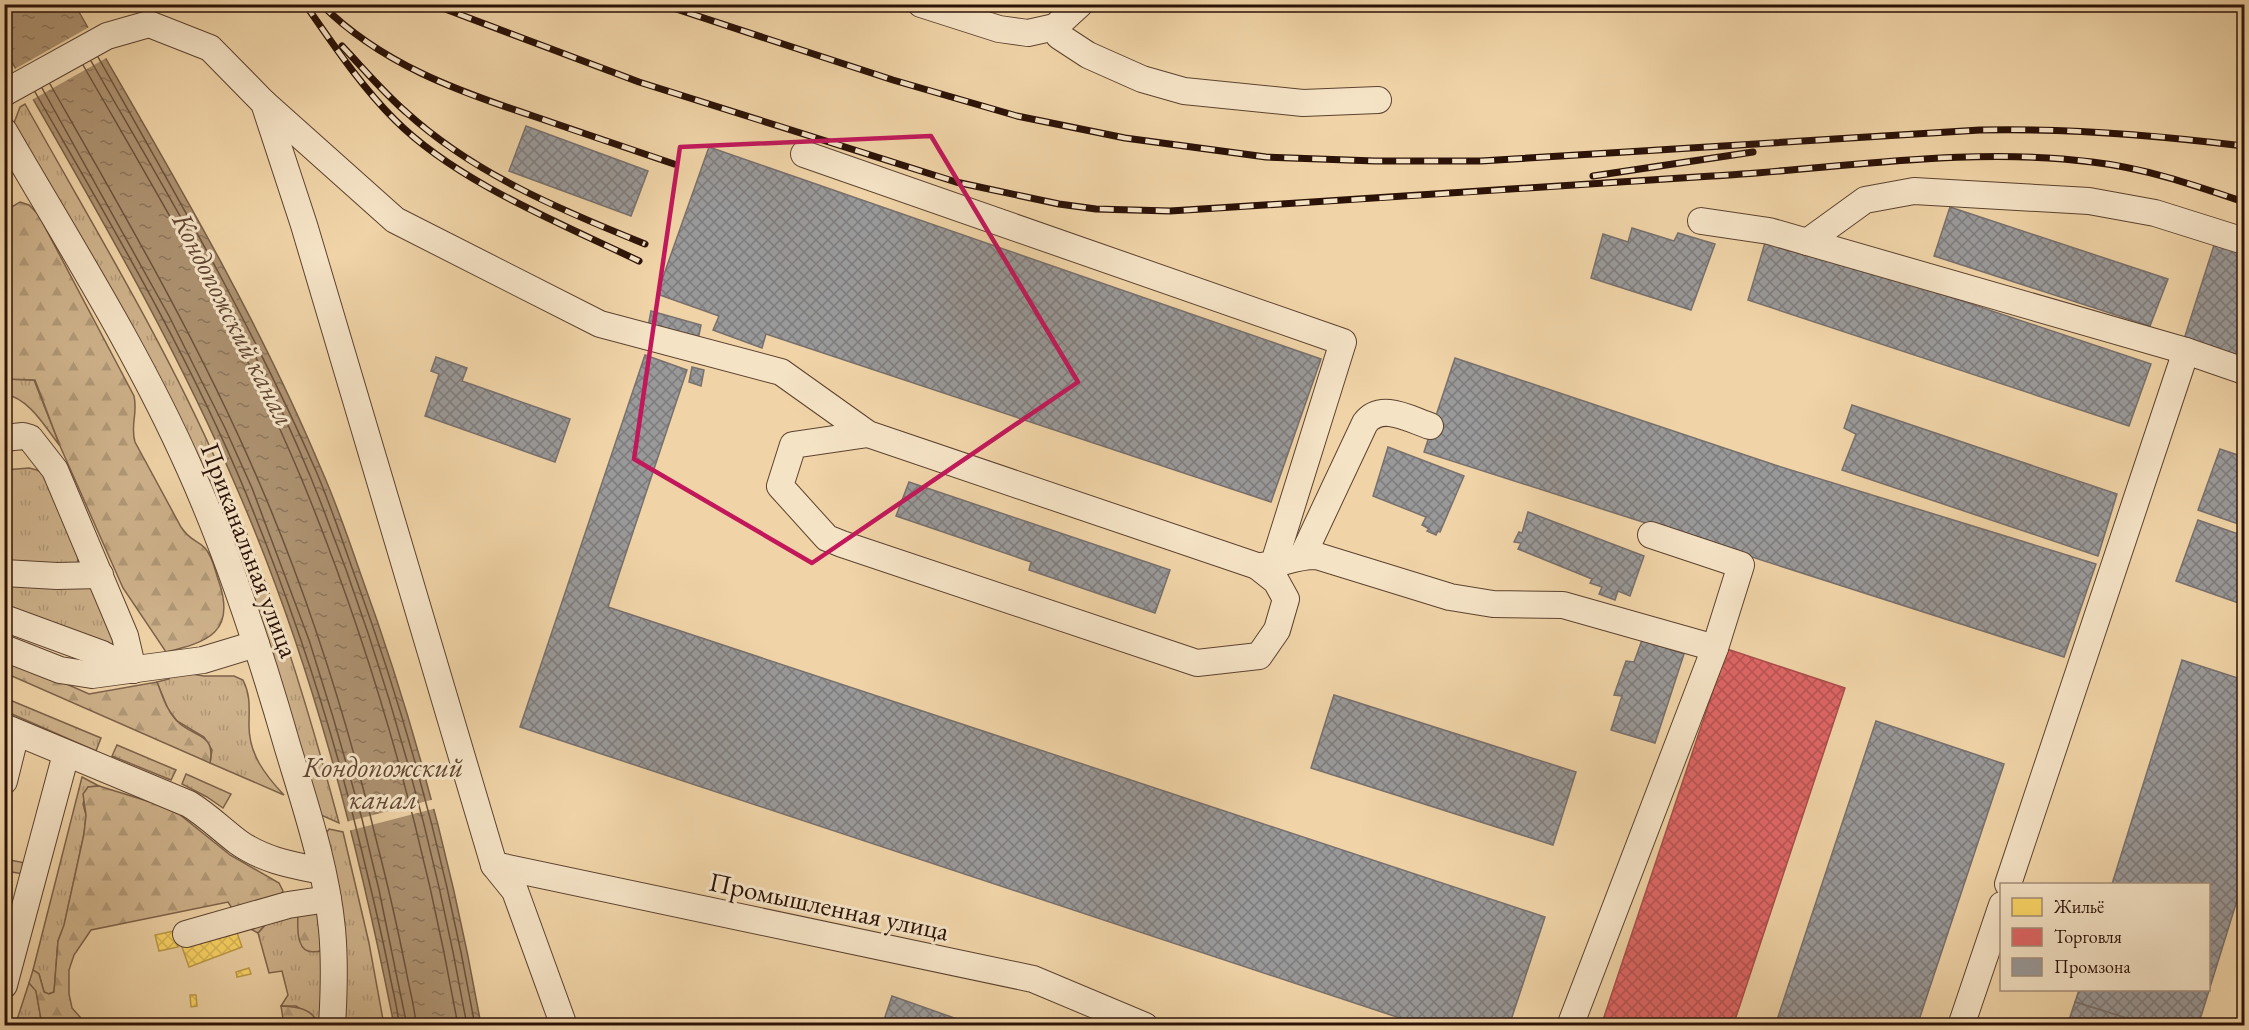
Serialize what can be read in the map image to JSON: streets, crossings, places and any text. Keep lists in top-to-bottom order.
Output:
{
  "streets": {
    "street": ["Приканальная улица", "Промышленная улица"]
  },
  "water": ["Кондопожский канал"],
  "legend": ["Жильё", "Торговля", "Промзона"]
}
